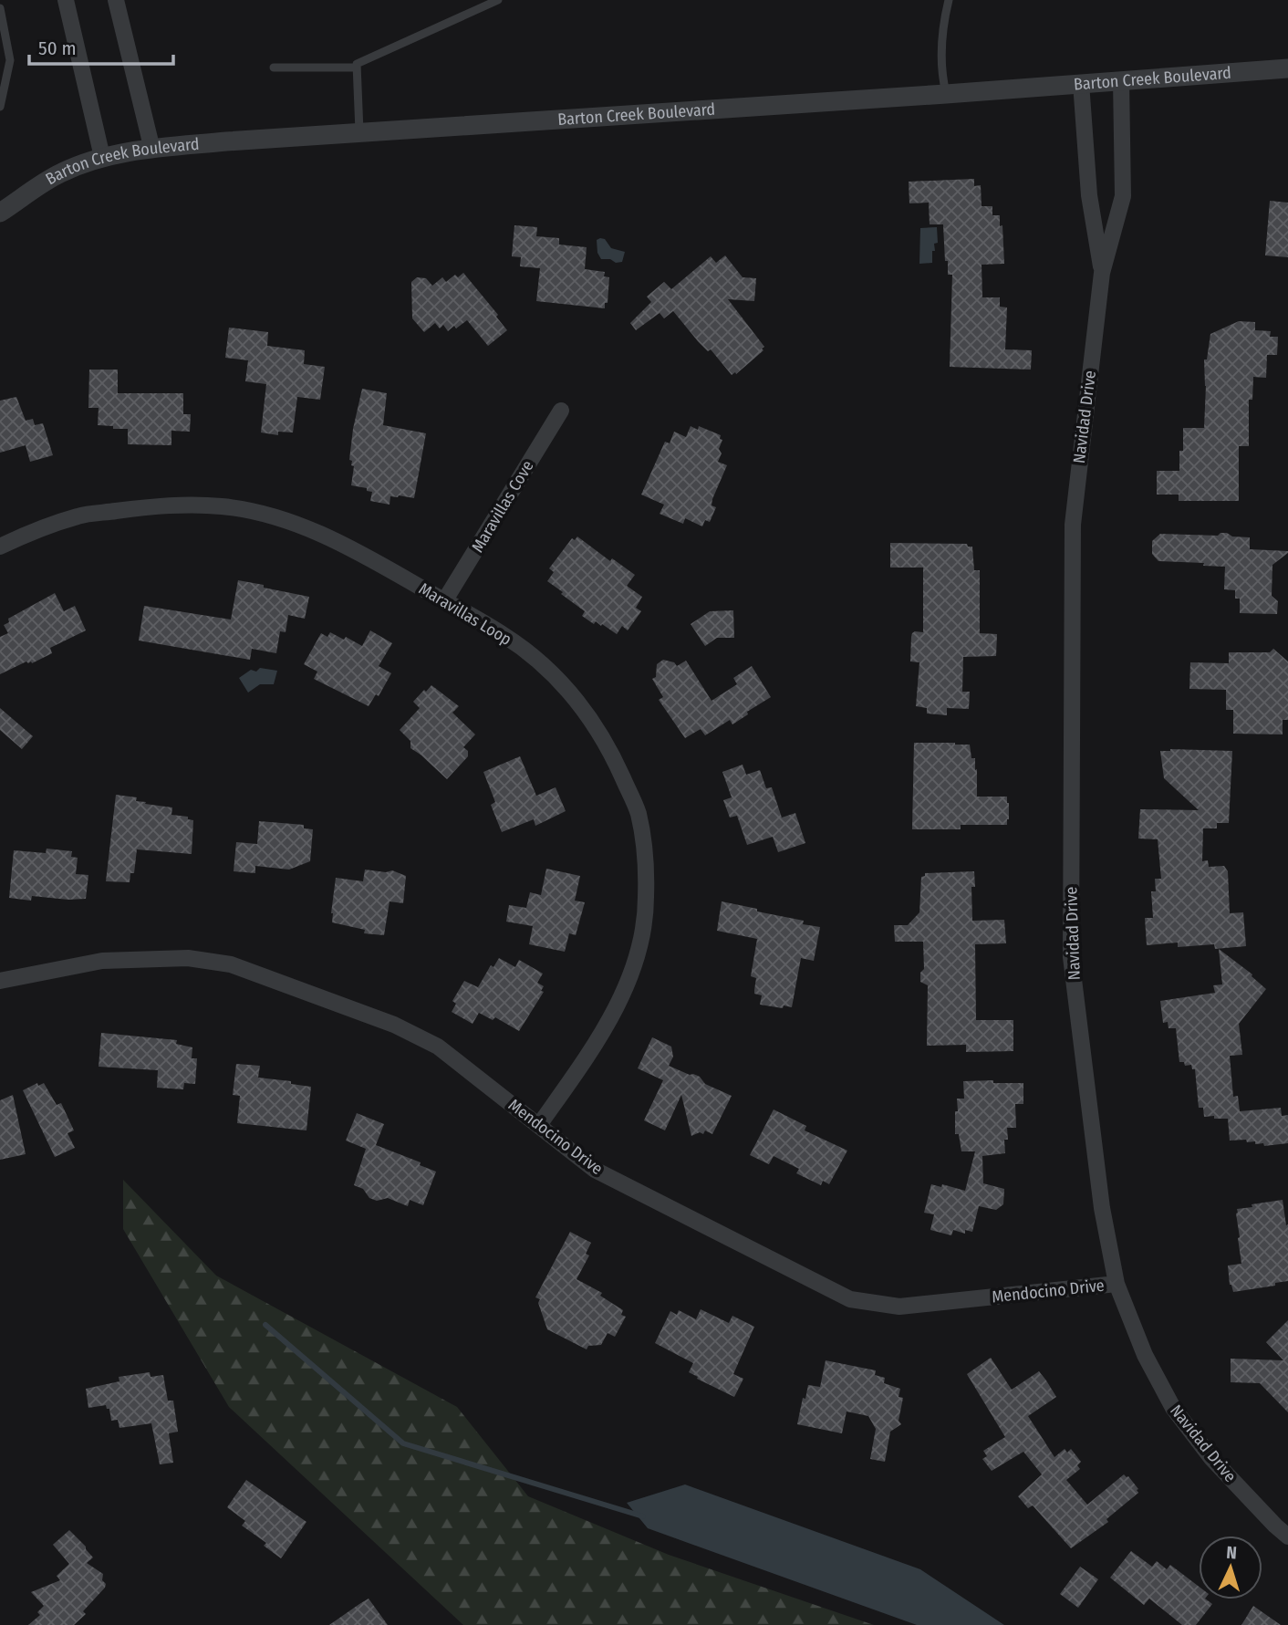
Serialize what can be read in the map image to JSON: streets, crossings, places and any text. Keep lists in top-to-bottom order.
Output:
{
  "streets": {
    "street": [
      "Barton Creek Boulevard",
      "Navidad Drive",
      "Maravillas Cove",
      "Maravillas Loop",
      "Mendocino Drive"
    ]
  },
  "crossings": [
    ["Barton Creek Boulevard", "Navidad Drive"],
    ["Navidad Drive", "Mendocino Drive"],
    ["Maravillas Cove", "Maravillas Loop"],
    ["Maravillas Loop", "Mendocino Drive"]
  ],
  "scale_bar": "50 m",
  "north": "top"
}
